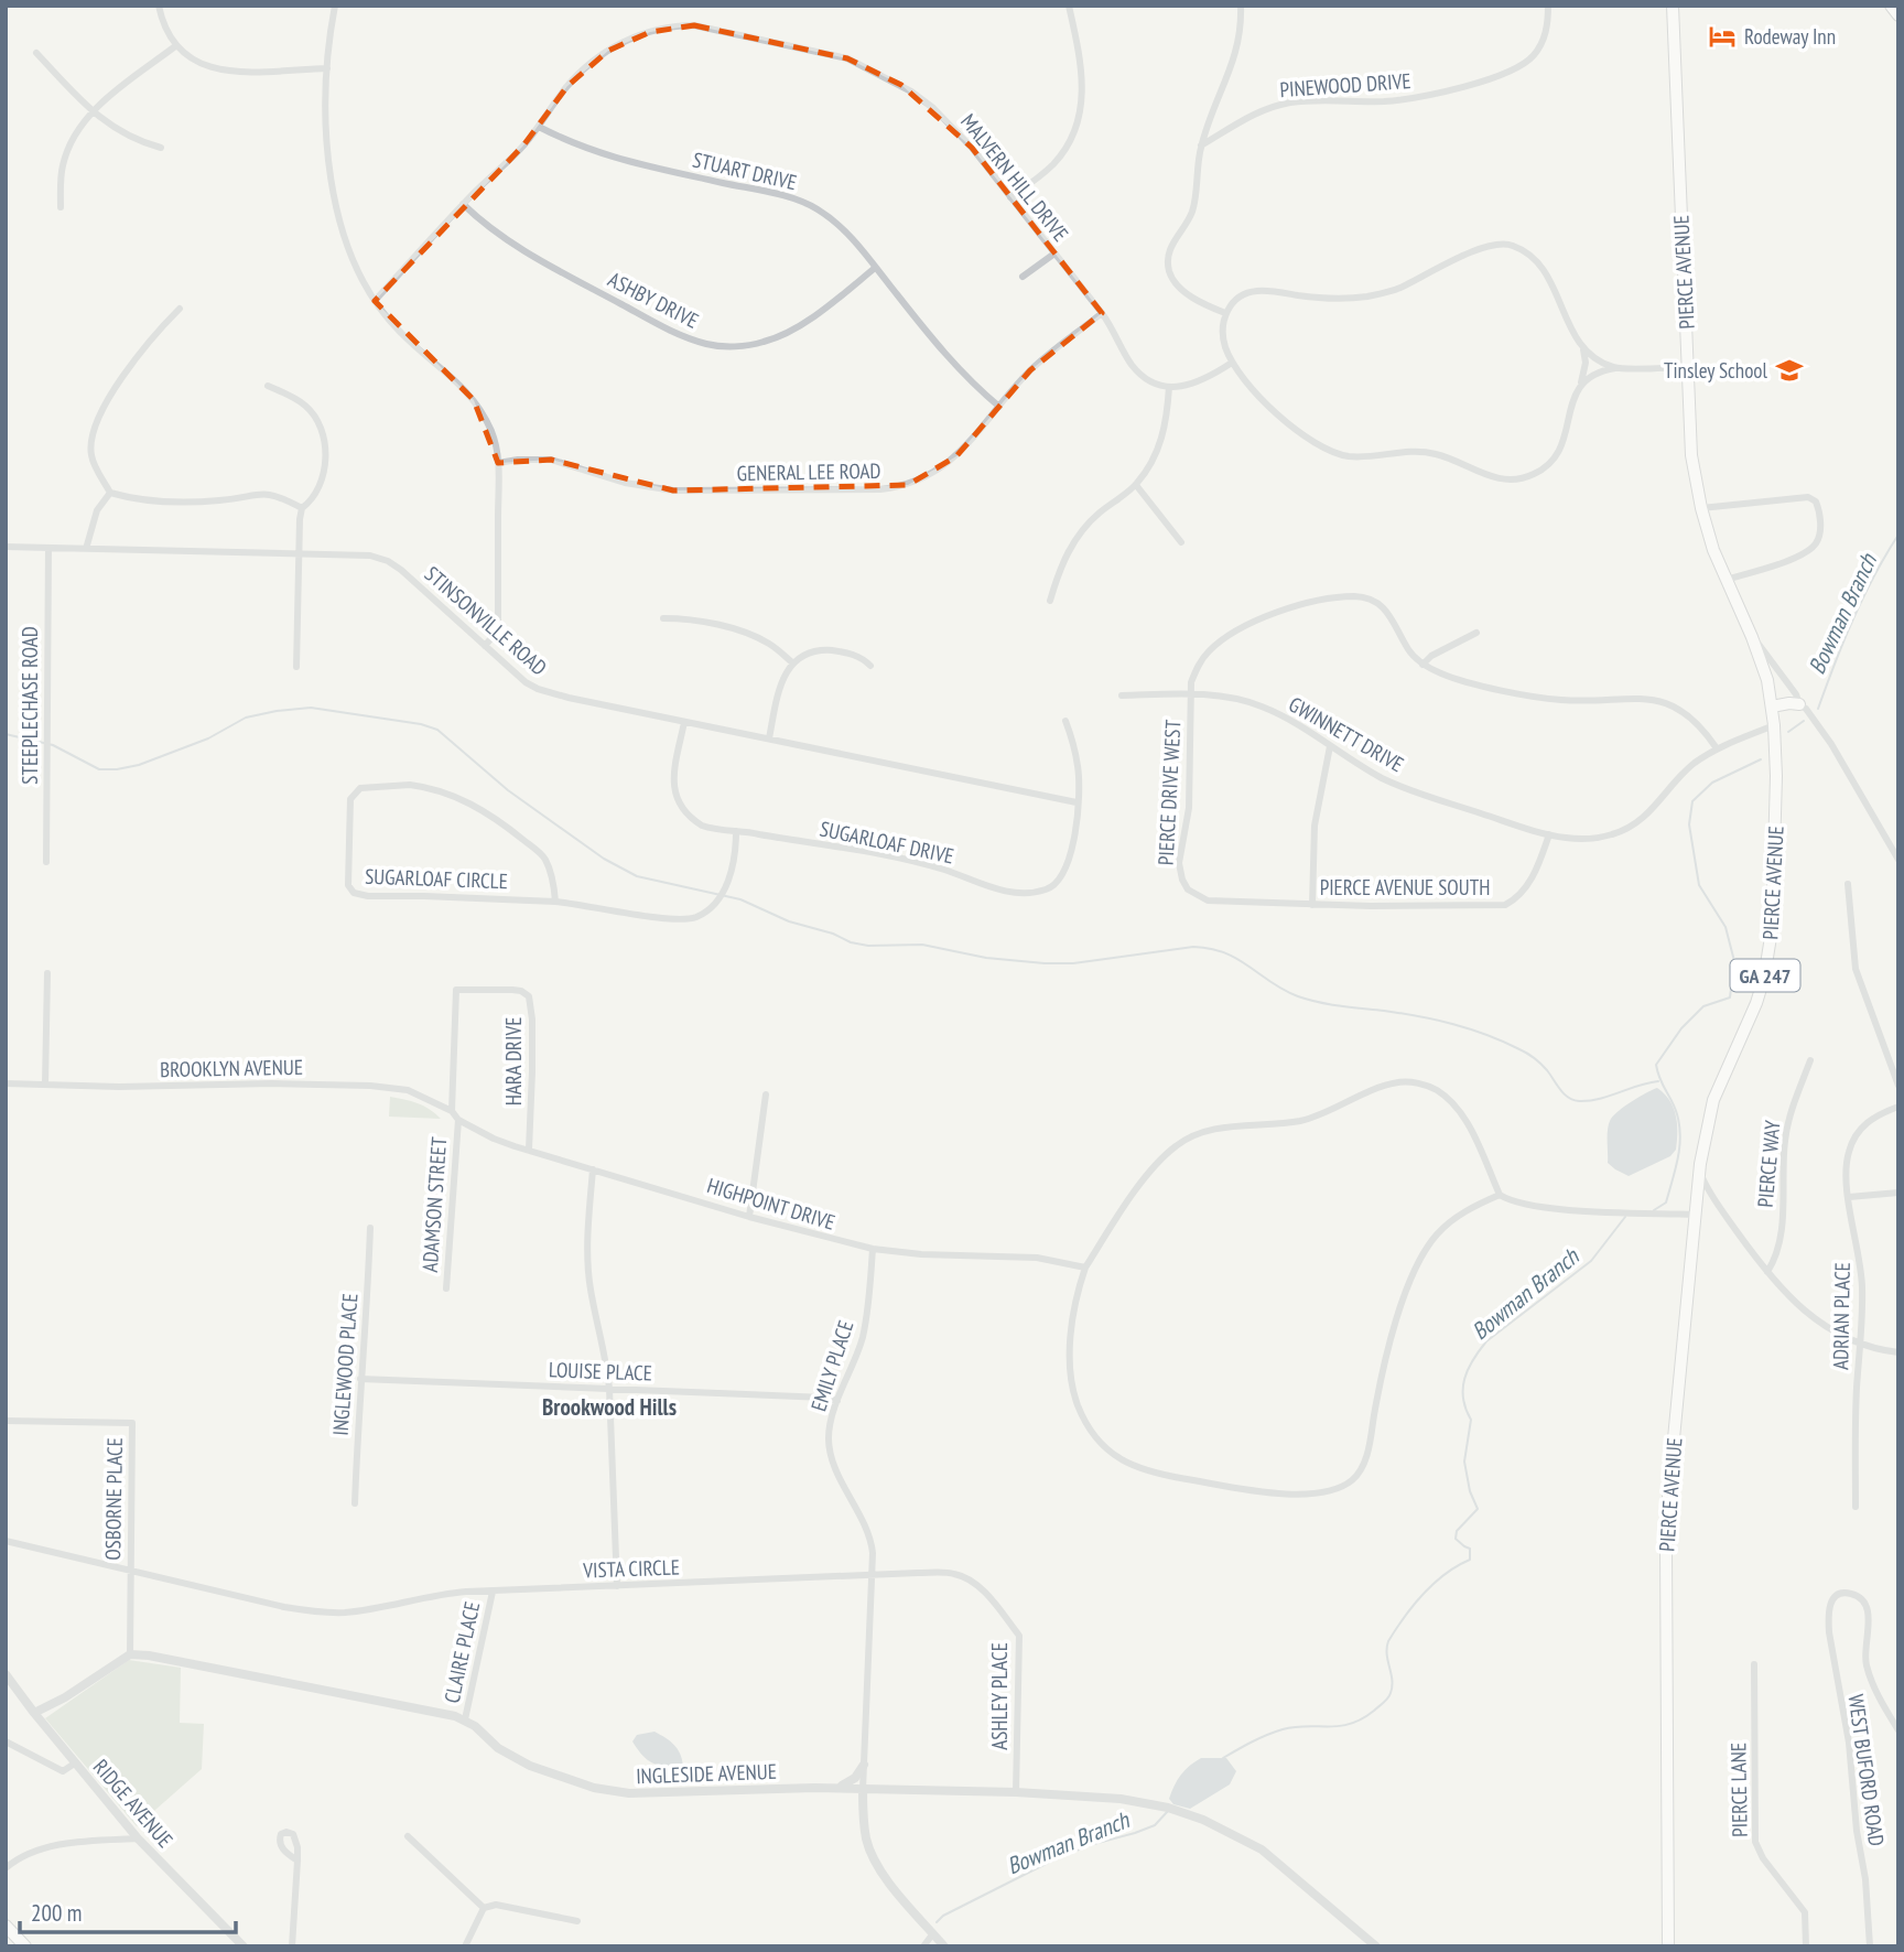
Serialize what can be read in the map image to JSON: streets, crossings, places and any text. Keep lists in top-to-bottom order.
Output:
{
  "streets": {
    "main road": ["PIERCE AVENUE", "GA 247"],
    "street": [
      "PINEWOOD DRIVE",
      "STUART DRIVE",
      "MALVERN HILL DRIVE",
      "ASHBY DRIVE",
      "GENERAL LEE ROAD",
      "STINSONVILLE ROAD",
      "STEEPLECHASE ROAD",
      "GWINNETT DRIVE",
      "PIERCE DRIVE WEST",
      "SUGARLOAF DRIVE",
      "SUGARLOAF CIRCLE",
      "PIERCE AVENUE SOUTH",
      "HARA DRIVE",
      "BROOKLYN AVENUE",
      "PIERCE WAY",
      "HIGHPOINT DRIVE",
      "ADAMSON STREET",
      "ADRIAN PLACE",
      "INGLEWOOD PLACE",
      "EMILY PLACE",
      "LOUISE PLACE",
      "OSBORNE PLACE",
      "VISTA CIRCLE",
      "CLAIRE PLACE",
      "ASHLEY PLACE",
      "WEST BUFORD ROAD",
      "INGLESIDE AVENUE",
      "PIERCE LANE",
      "RIDGE AVENUE"
    ]
  },
  "crossings": [
    ["STUART DRIVE", "MALVERN HILL DRIVE"],
    ["STUART DRIVE", "ASHBY DRIVE"],
    ["STUART DRIVE", "GENERAL LEE ROAD"],
    ["MALVERN HILL DRIVE", "ASHBY DRIVE"],
    ["MALVERN HILL DRIVE", "GENERAL LEE ROAD"],
    ["STINSONVILLE ROAD", "STEEPLECHASE ROAD"],
    ["STINSONVILLE ROAD", "SUGARLOAF DRIVE"],
    ["GWINNETT DRIVE", "PIERCE DRIVE WEST"],
    ["GWINNETT DRIVE", "PIERCE AVENUE SOUTH"],
    ["PIERCE DRIVE WEST", "PIERCE AVENUE SOUTH"],
    ["SUGARLOAF DRIVE", "SUGARLOAF CIRCLE"],
    ["HARA DRIVE", "HIGHPOINT DRIVE"],
    ["HARA DRIVE", "ADAMSON STREET"],
    ["BROOKLYN AVENUE", "ADAMSON STREET"],
    ["HIGHPOINT DRIVE", "ADAMSON STREET"],
    ["HIGHPOINT DRIVE", "EMILY PLACE"],
    ["INGLEWOOD PLACE", "LOUISE PLACE"],
    ["EMILY PLACE", "LOUISE PLACE"],
    ["EMILY PLACE", "VISTA CIRCLE"],
    ["EMILY PLACE", "ASHLEY PLACE"],
    ["OSBORNE PLACE", "VISTA CIRCLE"],
    ["OSBORNE PLACE", "INGLESIDE AVENUE"],
    ["VISTA CIRCLE", "CLAIRE PLACE"],
    ["VISTA CIRCLE", "ASHLEY PLACE"],
    ["CLAIRE PLACE", "INGLESIDE AVENUE"],
    ["ASHLEY PLACE", "INGLESIDE AVENUE"]
  ],
  "districts": ["Brookwood Hills"],
  "water": ["Bowman Branch"],
  "places": {
    "hotel": ["Rodeway Inn"],
    "school or university": ["Tinsley School"]
  },
  "scale_bar": "200 m"
}
